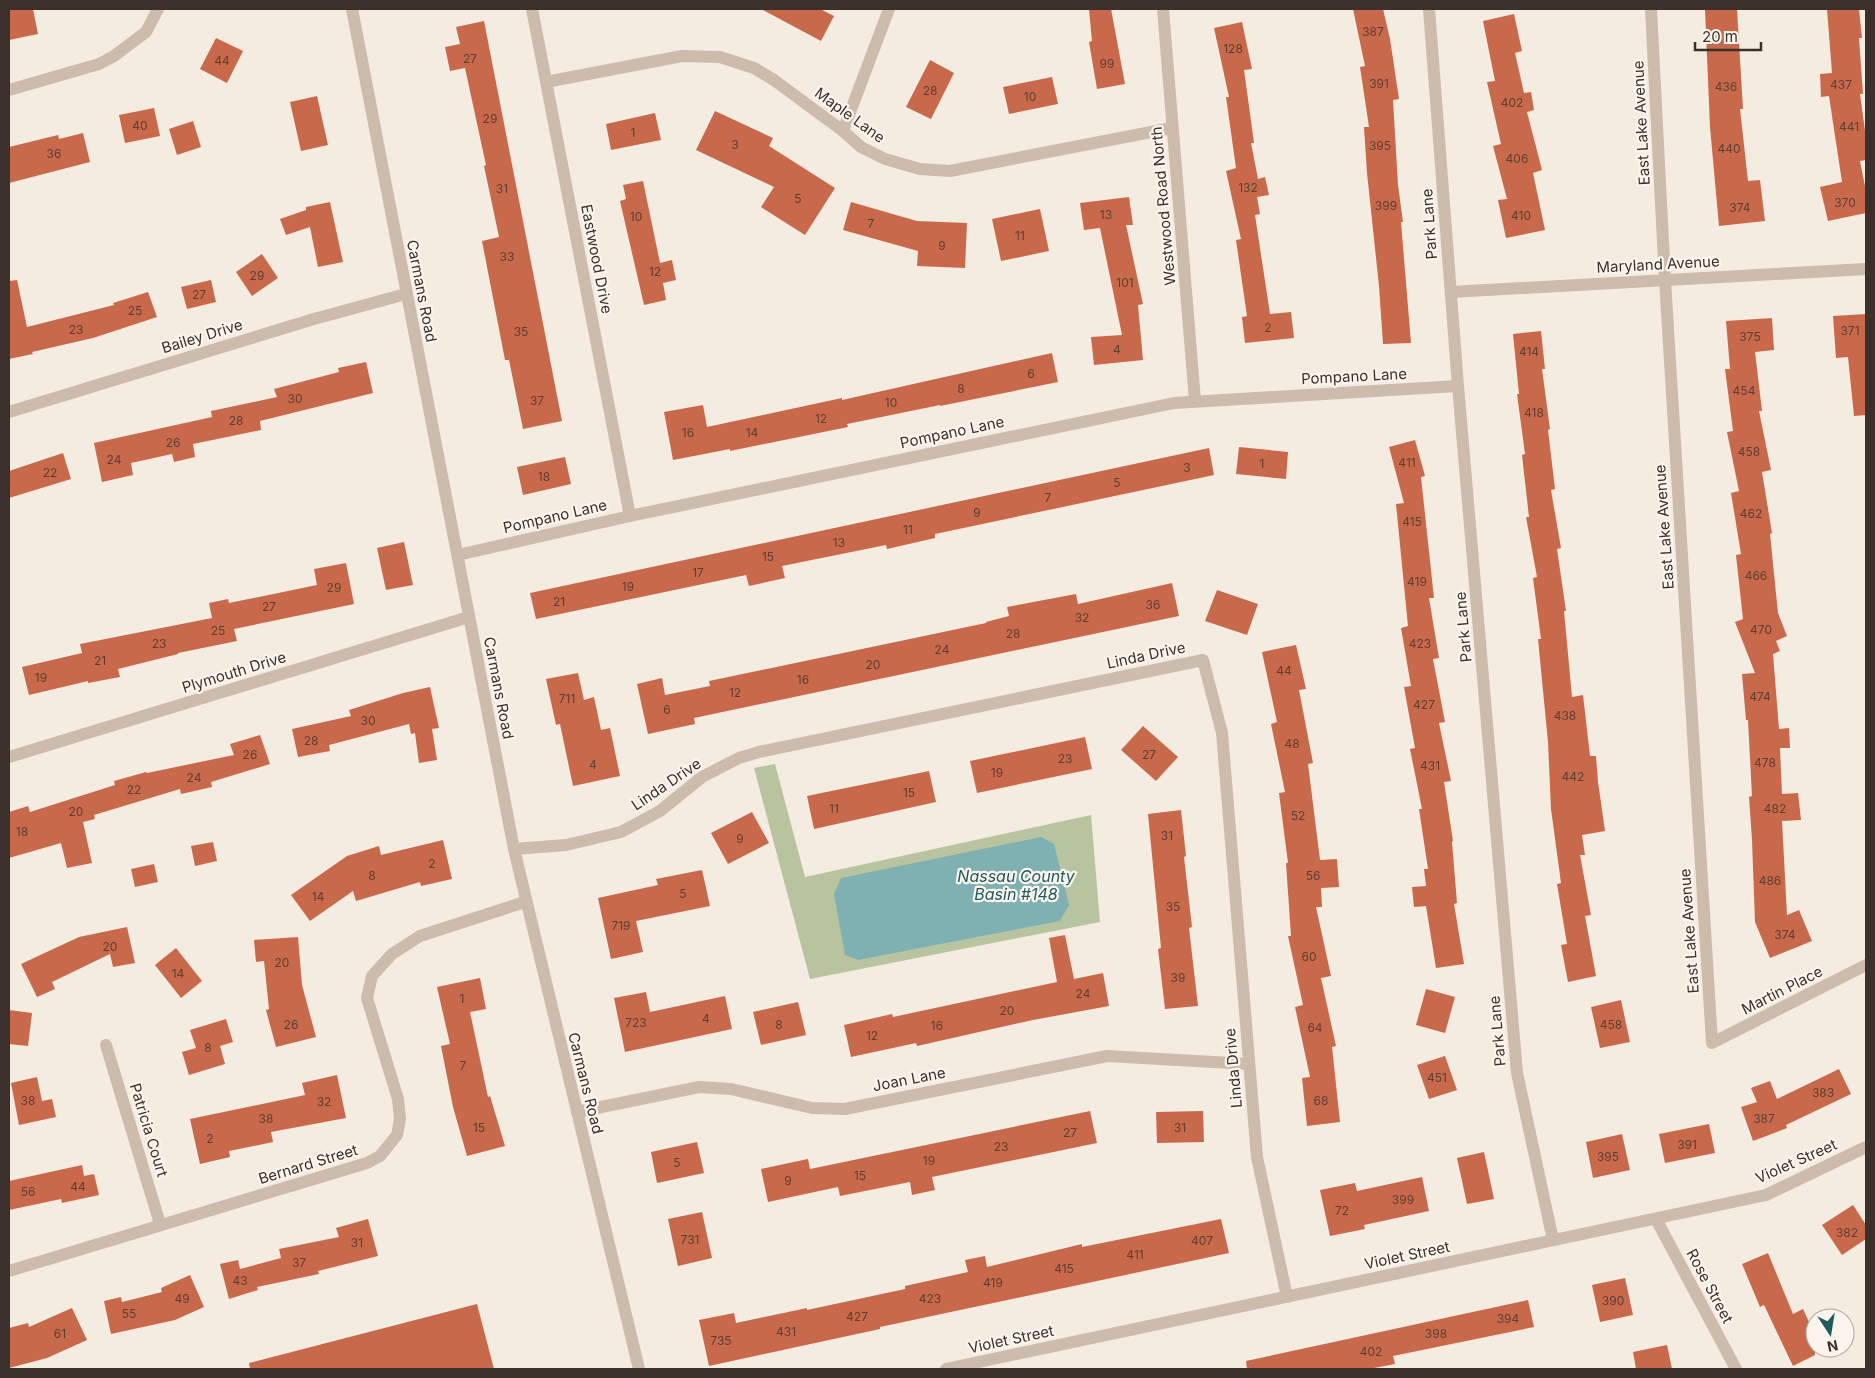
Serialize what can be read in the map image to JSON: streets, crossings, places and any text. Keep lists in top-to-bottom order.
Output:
{
  "streets": {
    "street": [
      "Maple Lane",
      "East Lake Avenue",
      "Westwood Road North",
      "Park Lane",
      "Eastwood Drive",
      "Maryland Avenue",
      "Carmans Road",
      "Bailey Drive",
      "Pompano Lane",
      "Linda Drive",
      "Plymouth Drive",
      "Martin Place",
      "Joan Lane",
      "Patricia Court",
      "Violet Street",
      "Bernard Street",
      "Rose Street"
    ]
  },
  "crossings": [
    ["Maple Lane", "Westwood Road North"],
    ["Maple Lane", "Eastwood Drive"],
    ["East Lake Avenue", "Maryland Avenue"],
    ["East Lake Avenue", "Martin Place"],
    ["Westwood Road North", "Pompano Lane"],
    ["Park Lane", "Maryland Avenue"],
    ["Park Lane", "Pompano Lane"],
    ["Park Lane", "Violet Street"],
    ["Eastwood Drive", "Pompano Lane"],
    ["Carmans Road", "Bailey Drive"],
    ["Carmans Road", "Pompano Lane"],
    ["Carmans Road", "Linda Drive"],
    ["Carmans Road", "Plymouth Drive"],
    ["Carmans Road", "Joan Lane"],
    ["Carmans Road", "Bernard Street"],
    ["Linda Drive", "Joan Lane"],
    ["Linda Drive", "Violet Street"],
    ["Patricia Court", "Bernard Street"],
    ["Violet Street", "Rose Street"]
  ],
  "water": ["Nassau County Basin #148"],
  "house_numbers": [
    "387",
    "128",
    "27",
    "44",
    "99",
    "391",
    "437",
    "436",
    "28",
    "10",
    "402",
    "29",
    "40",
    "441",
    "1",
    "3",
    "395",
    "440",
    "36",
    "406",
    "132",
    "31",
    "5",
    "370",
    "399",
    "374",
    "13",
    "410",
    "10",
    "7",
    "11",
    "9",
    "33",
    "12",
    "29",
    "101",
    "27",
    "25",
    "2",
    "23",
    "371",
    "35",
    "375",
    "4",
    "414",
    "6",
    "8",
    "454",
    "30",
    "37",
    "10",
    "418",
    "12",
    "28",
    "16",
    "14",
    "26",
    "458",
    "24",
    "411",
    "1",
    "3",
    "22",
    "18",
    "5",
    "7",
    "9",
    "462",
    "415",
    "11",
    "13",
    "15",
    "17",
    "466",
    "419",
    "19",
    "29",
    "21",
    "36",
    "27",
    "32",
    "470",
    "25",
    "28",
    "23",
    "423",
    "24",
    "21",
    "20",
    "44",
    "19",
    "16",
    "12",
    "474",
    "711",
    "427",
    "6",
    "438",
    "30",
    "28",
    "48",
    "26",
    "27",
    "23",
    "478",
    "4",
    "431",
    "19",
    "442",
    "24",
    "22",
    "15",
    "11",
    "482",
    "20",
    "52",
    "18",
    "31",
    "9",
    "2",
    "8",
    "56",
    "486",
    "5",
    "14",
    "35",
    "719",
    "374",
    "20",
    "60",
    "20",
    "14",
    "39",
    "24",
    "1",
    "20",
    "4",
    "723",
    "26",
    "8",
    "458",
    "16",
    "64",
    "12",
    "8",
    "7",
    "451",
    "383",
    "38",
    "68",
    "32",
    "38",
    "387",
    "15",
    "31",
    "27",
    "2",
    "391",
    "23",
    "395",
    "19",
    "5",
    "15",
    "9",
    "44",
    "56",
    "399",
    "72",
    "382",
    "731",
    "407",
    "31",
    "411",
    "37",
    "415",
    "43",
    "419",
    "49",
    "423",
    "390",
    "55",
    "427",
    "394",
    "431",
    "61",
    "398",
    "735",
    "402"
  ],
  "scale_bar": "20 m",
  "north": "bottom"
}
